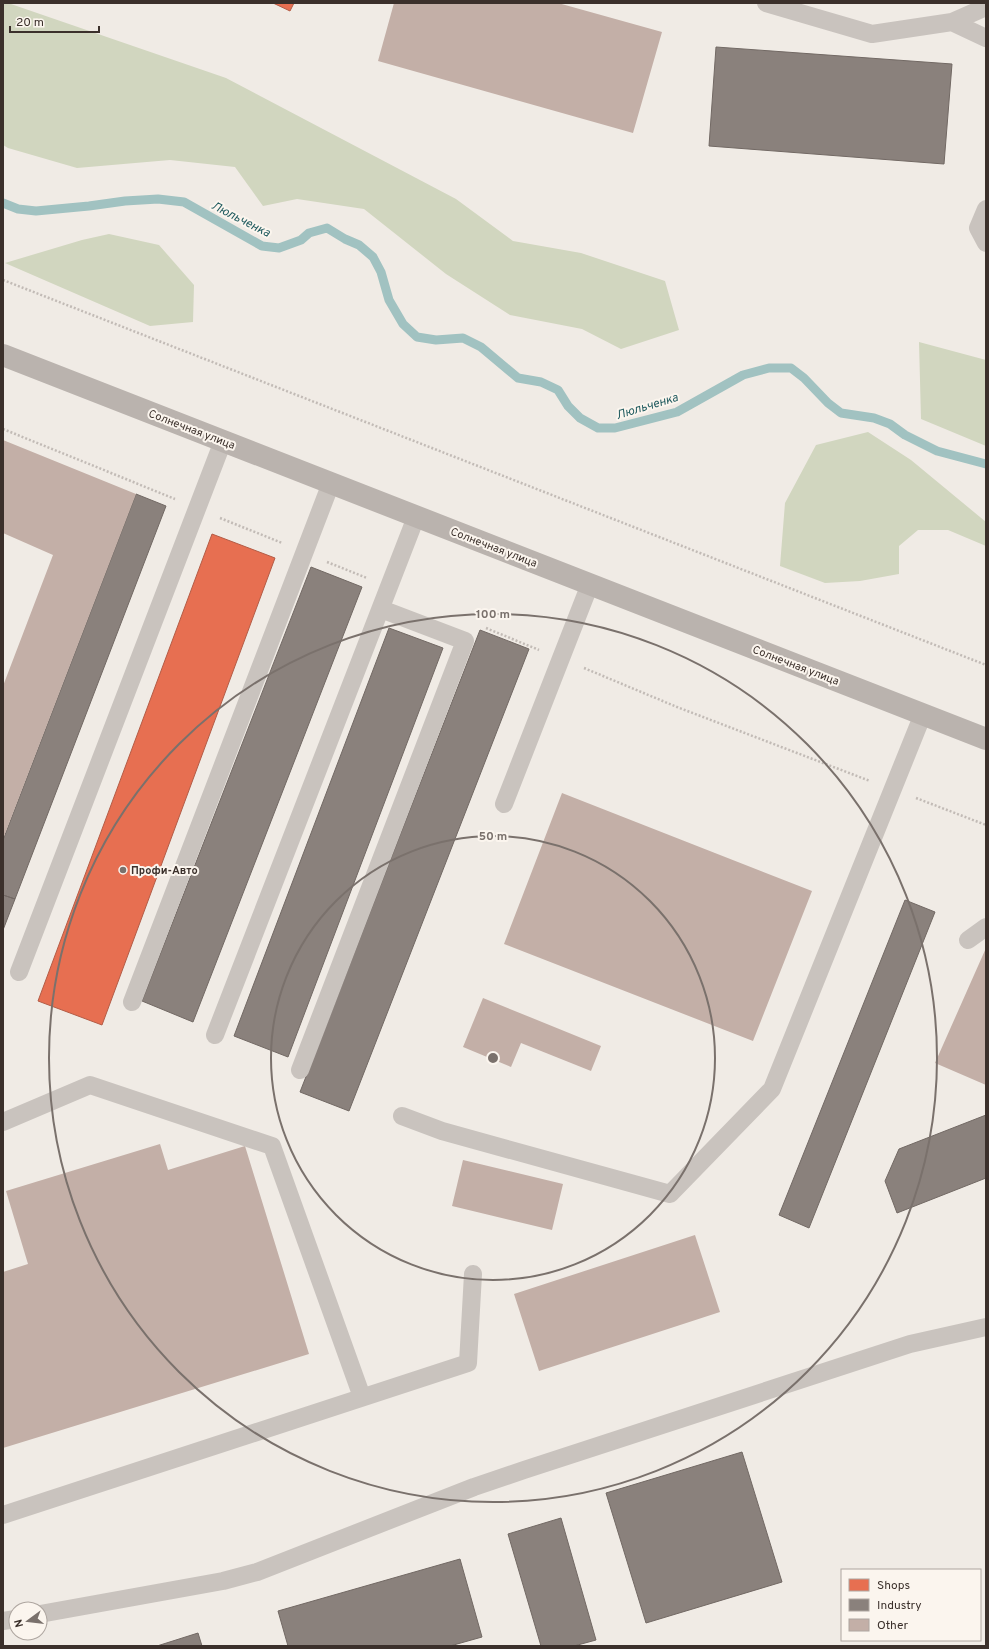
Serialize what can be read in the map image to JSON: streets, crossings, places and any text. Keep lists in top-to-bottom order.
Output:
{
  "streets": {
    "main road": ["Солнечная улица"]
  },
  "water": ["Люльченка"],
  "places": ["Профи-Авто"],
  "legend": ["Shops", "Industry", "Other"],
  "scale_bar": "20 m",
  "north": "left",
  "rings": ["100 m", "50 m"]
}
